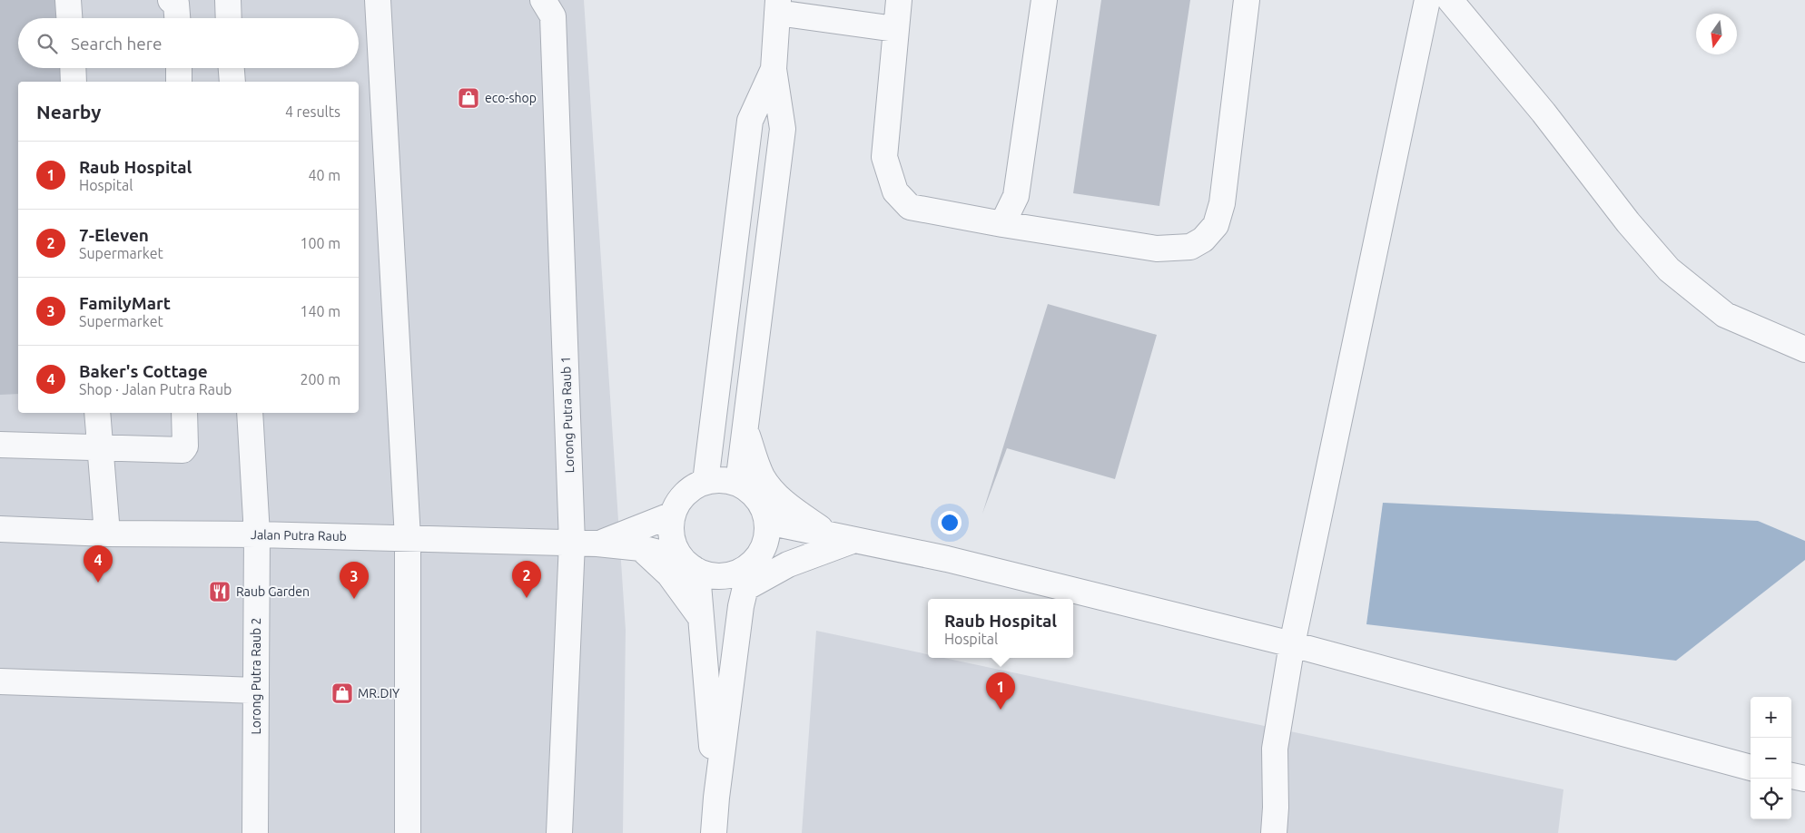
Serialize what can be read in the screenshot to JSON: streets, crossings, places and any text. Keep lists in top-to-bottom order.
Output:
{
  "streets": {
    "street": ["Lorong Putra Raub 1", "Jalan Putra Raub", "Lorong Putra Raub 2"]
  },
  "crossings": [
    ["Lorong Putra Raub 1", "Jalan Putra Raub"],
    ["Jalan Putra Raub", "Lorong Putra Raub 2"]
  ],
  "places": {
    "shop": ["eco-shop", "MR.DIY"],
    "restaurant": ["Raub Garden"]
  },
  "north": "bottom",
  "page": {
    "search": "Search here",
    "heading": ["Nearby", "4 results"],
    "list": [
      {
        "mark": "1",
        "name": "Raub Hospital",
        "note": "Hospital",
        "value": "40 m"
      },
      {
        "mark": "2",
        "name": "7-Eleven",
        "note": "Supermarket",
        "value": "100 m"
      },
      {
        "mark": "3",
        "name": "FamilyMart",
        "note": "Supermarket",
        "value": "140 m"
      },
      {
        "mark": "4",
        "name": "Baker's Cottage",
        "note": "Shop · Jalan Putra Raub",
        "value": "200 m"
      }
    ],
    "pins": [
      "4",
      "2",
      "3",
      "1"
    ],
    "popup": ["Raub Hospital", "Hospital"],
    "map_buttons": ["+", "−"]
  }
}
